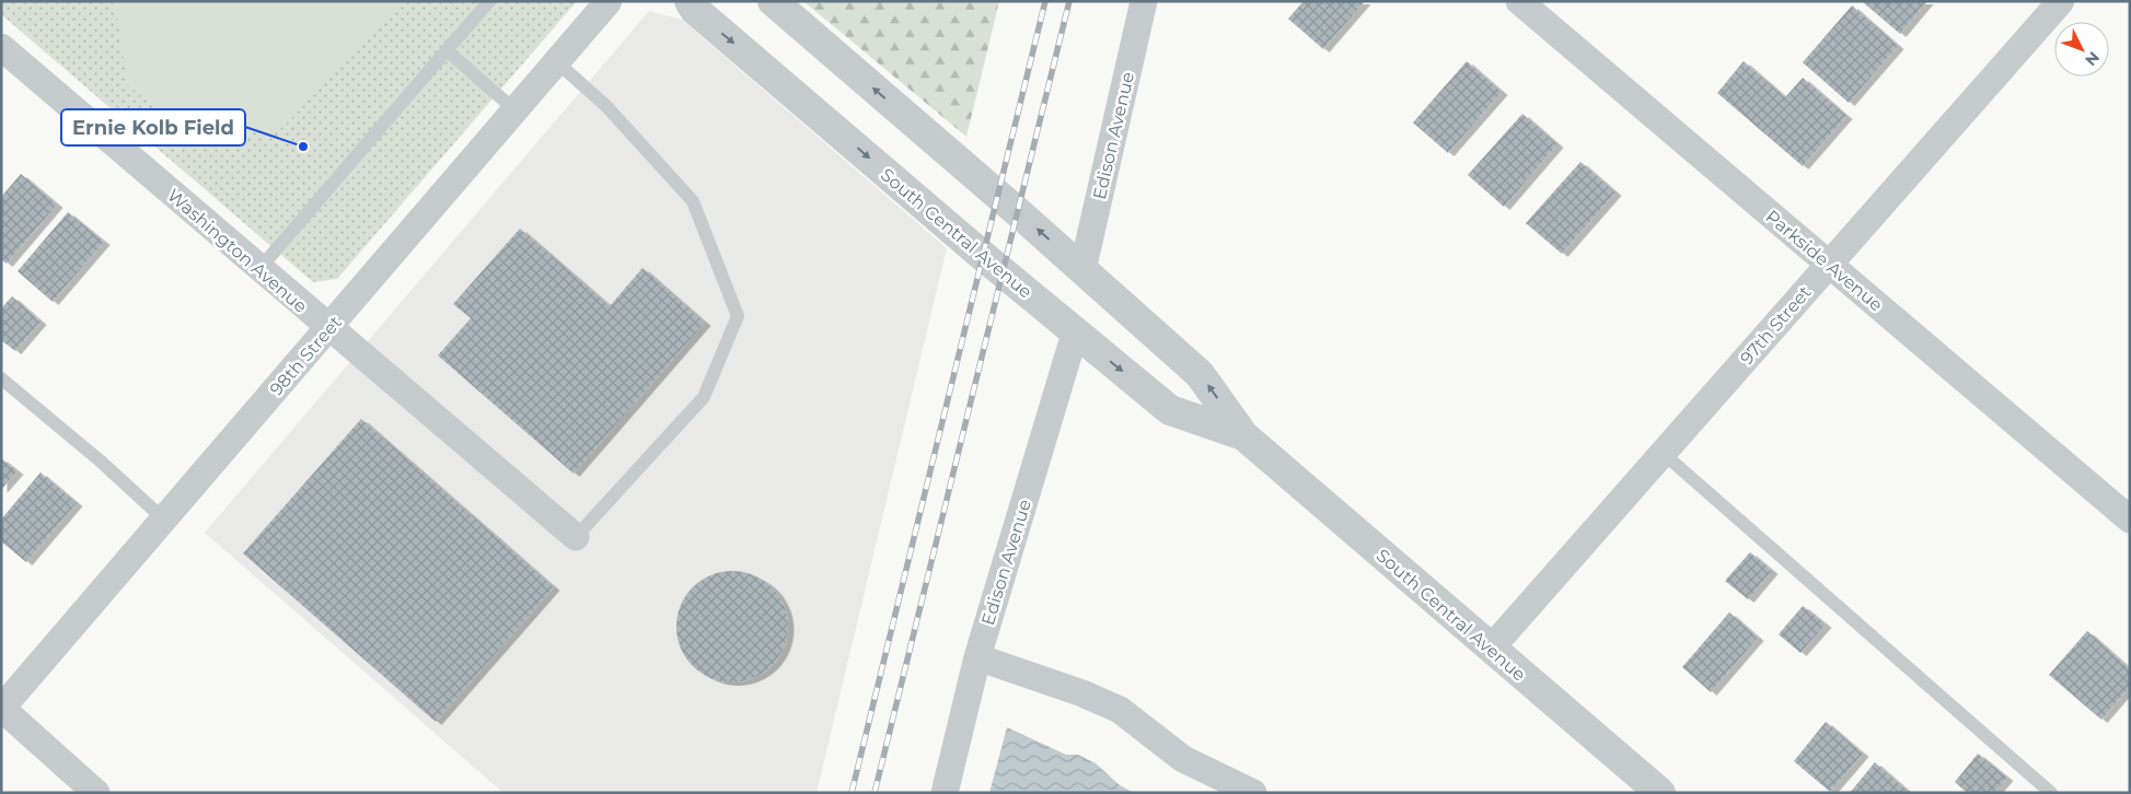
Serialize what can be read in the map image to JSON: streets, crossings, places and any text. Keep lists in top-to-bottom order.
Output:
{
  "streets": {
    "street": [
      "Edison Avenue",
      "South Central Avenue",
      "Washington Avenue",
      "Parkside Avenue",
      "97th Street",
      "98th Street"
    ]
  },
  "crossings": [
    ["Edison Avenue", "South Central Avenue"],
    ["South Central Avenue", "97th Street"],
    ["Washington Avenue", "98th Street"],
    ["Parkside Avenue", "97th Street"]
  ],
  "places": ["Ernie Kolb Field"],
  "north": "bottom right"
}
